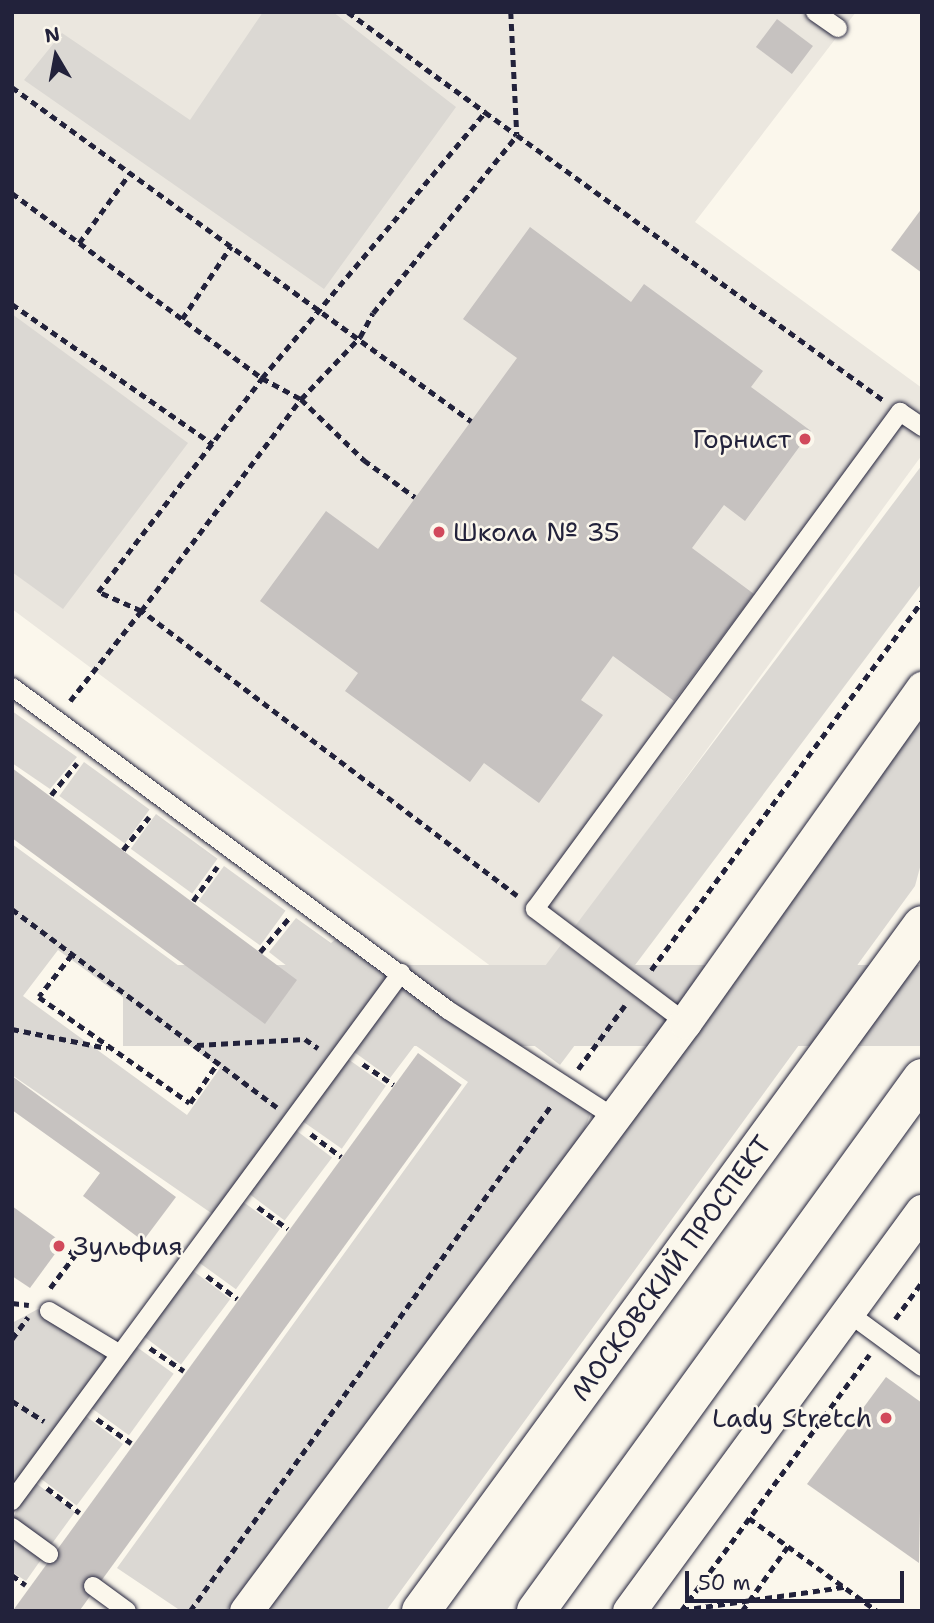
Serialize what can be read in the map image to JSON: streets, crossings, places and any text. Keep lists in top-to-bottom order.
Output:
{
  "streets": {
    "main road": ["МОСКОВСКИЙ ПРОСПЕКТ"]
  },
  "places": [
    "Горнист",
    "Школа № 35",
    "Зульфия",
    "Lady Stretch"
  ],
  "scale_bar": "50 m",
  "north": "top"
}
